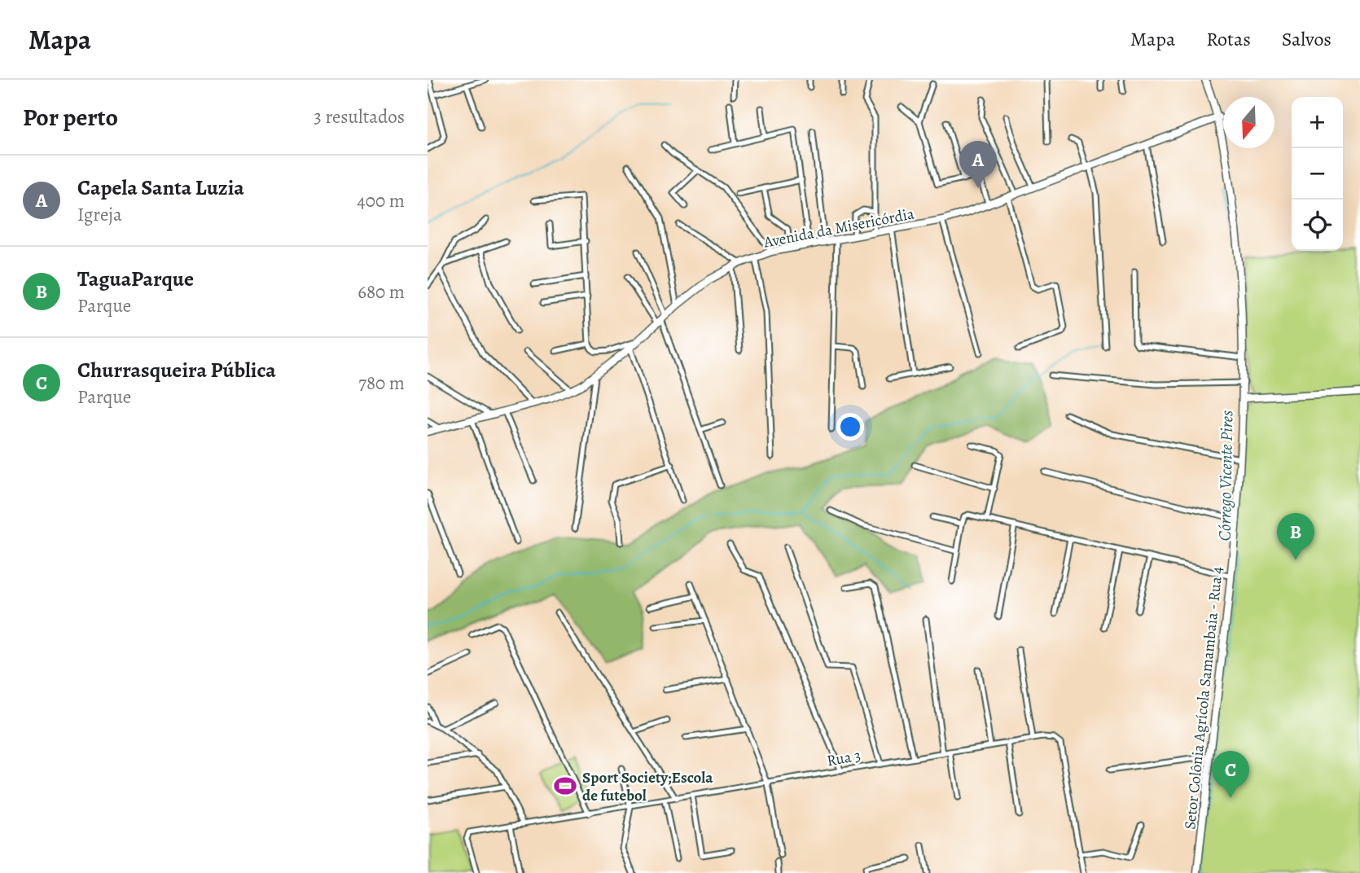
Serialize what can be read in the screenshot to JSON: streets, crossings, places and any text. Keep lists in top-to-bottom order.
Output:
{
  "streets": {
    "street": ["Avenida da Misericórdia", "Setor Colônia Agrícola Samambaia - Rua 4", "Rua 3"]
  },
  "crossings": [
    ["Avenida da Misericórdia", "Setor Colônia Agrícola Samambaia - Rua 4"]
  ],
  "water": ["Córrego Vicente Pires"],
  "places": {
    "sports": ["Sport Society;Escola de futebol"]
  },
  "north": "bottom",
  "page": {
    "header": "Mapa",
    "nav": ["Mapa", "Rotas", "Salvos"],
    "heading": ["Por perto", "3 resultados"],
    "map_buttons": ["+", "−"],
    "pins": ["A", "B", "C"],
    "list": [
      {
        "mark": "A",
        "name": "Capela Santa Luzia",
        "note": "Igreja",
        "value": "400 m"
      },
      {
        "mark": "B",
        "name": "TaguaParque",
        "note": "Parque",
        "value": "680 m"
      },
      {
        "mark": "C",
        "name": "Churrasqueira Pública",
        "note": "Parque",
        "value": "780 m"
      }
    ]
  }
}
